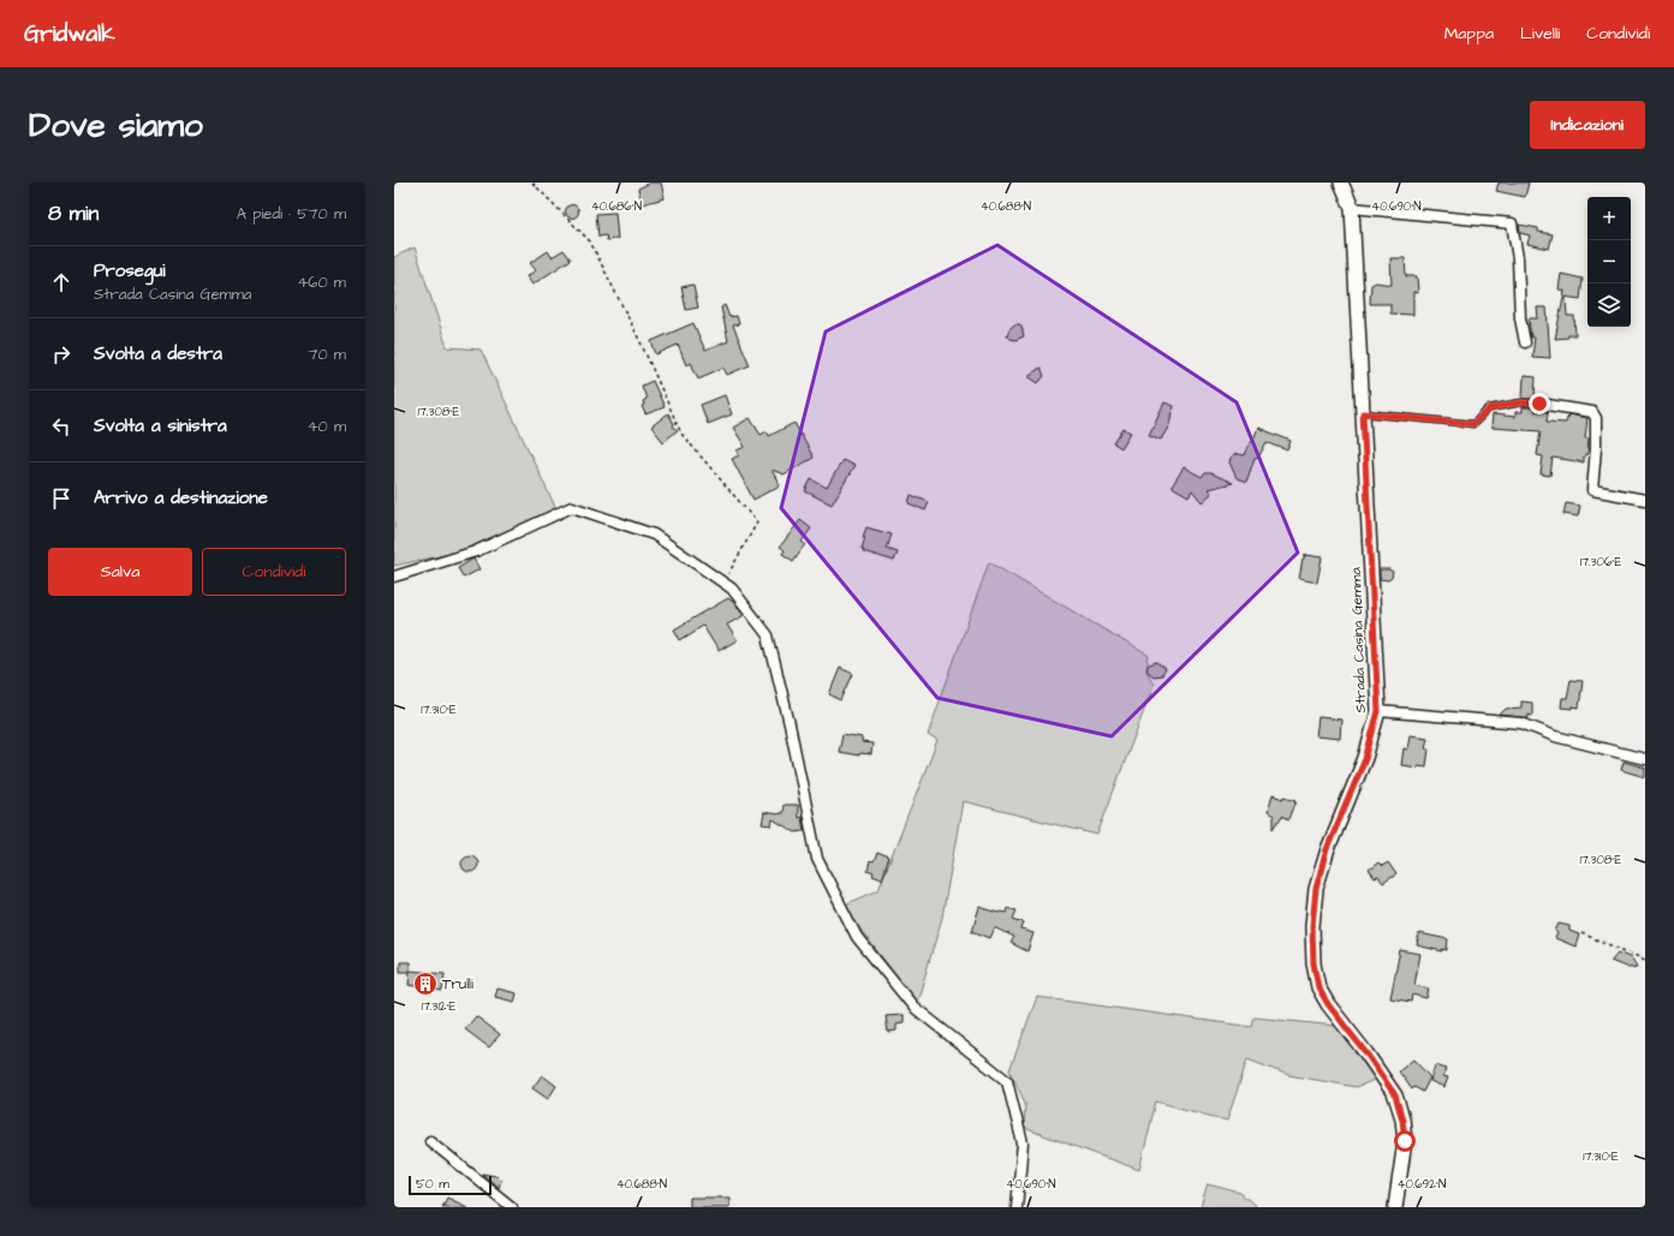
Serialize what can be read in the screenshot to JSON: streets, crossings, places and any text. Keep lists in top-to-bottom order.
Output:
{
  "streets": {
    "street": ["Strada Casina Gemma"]
  },
  "places": {
    "building": ["Trulli"]
  },
  "scale_bar": "50 m",
  "page": {
    "header": "Gridwalk",
    "nav": ["Mappa", "Livelli", "Condividi"],
    "buttons": [
      "Indicazioni",
      ["Salva", "Condividi"]
    ],
    "title": "Dove siamo",
    "heading": ["8 min", "A piedi · 570 m"],
    "map_buttons": ["+", "−"],
    "list": [
      ["Prosegui", "Strada Casina Gemma", "460 m"],
      ["Svolta a destra", "70 m"],
      ["Svolta a sinistra", "40 m"],
      "Arrivo a destinazione"
    ],
    "scale": "50 m"
  },
  "coordinates": [
    "40.686°N",
    "40.688°N",
    "40.690°N",
    "17.308°E",
    "17.306°E",
    "17.310°E",
    "17.312°E",
    "40.692°N"
  ]
}
